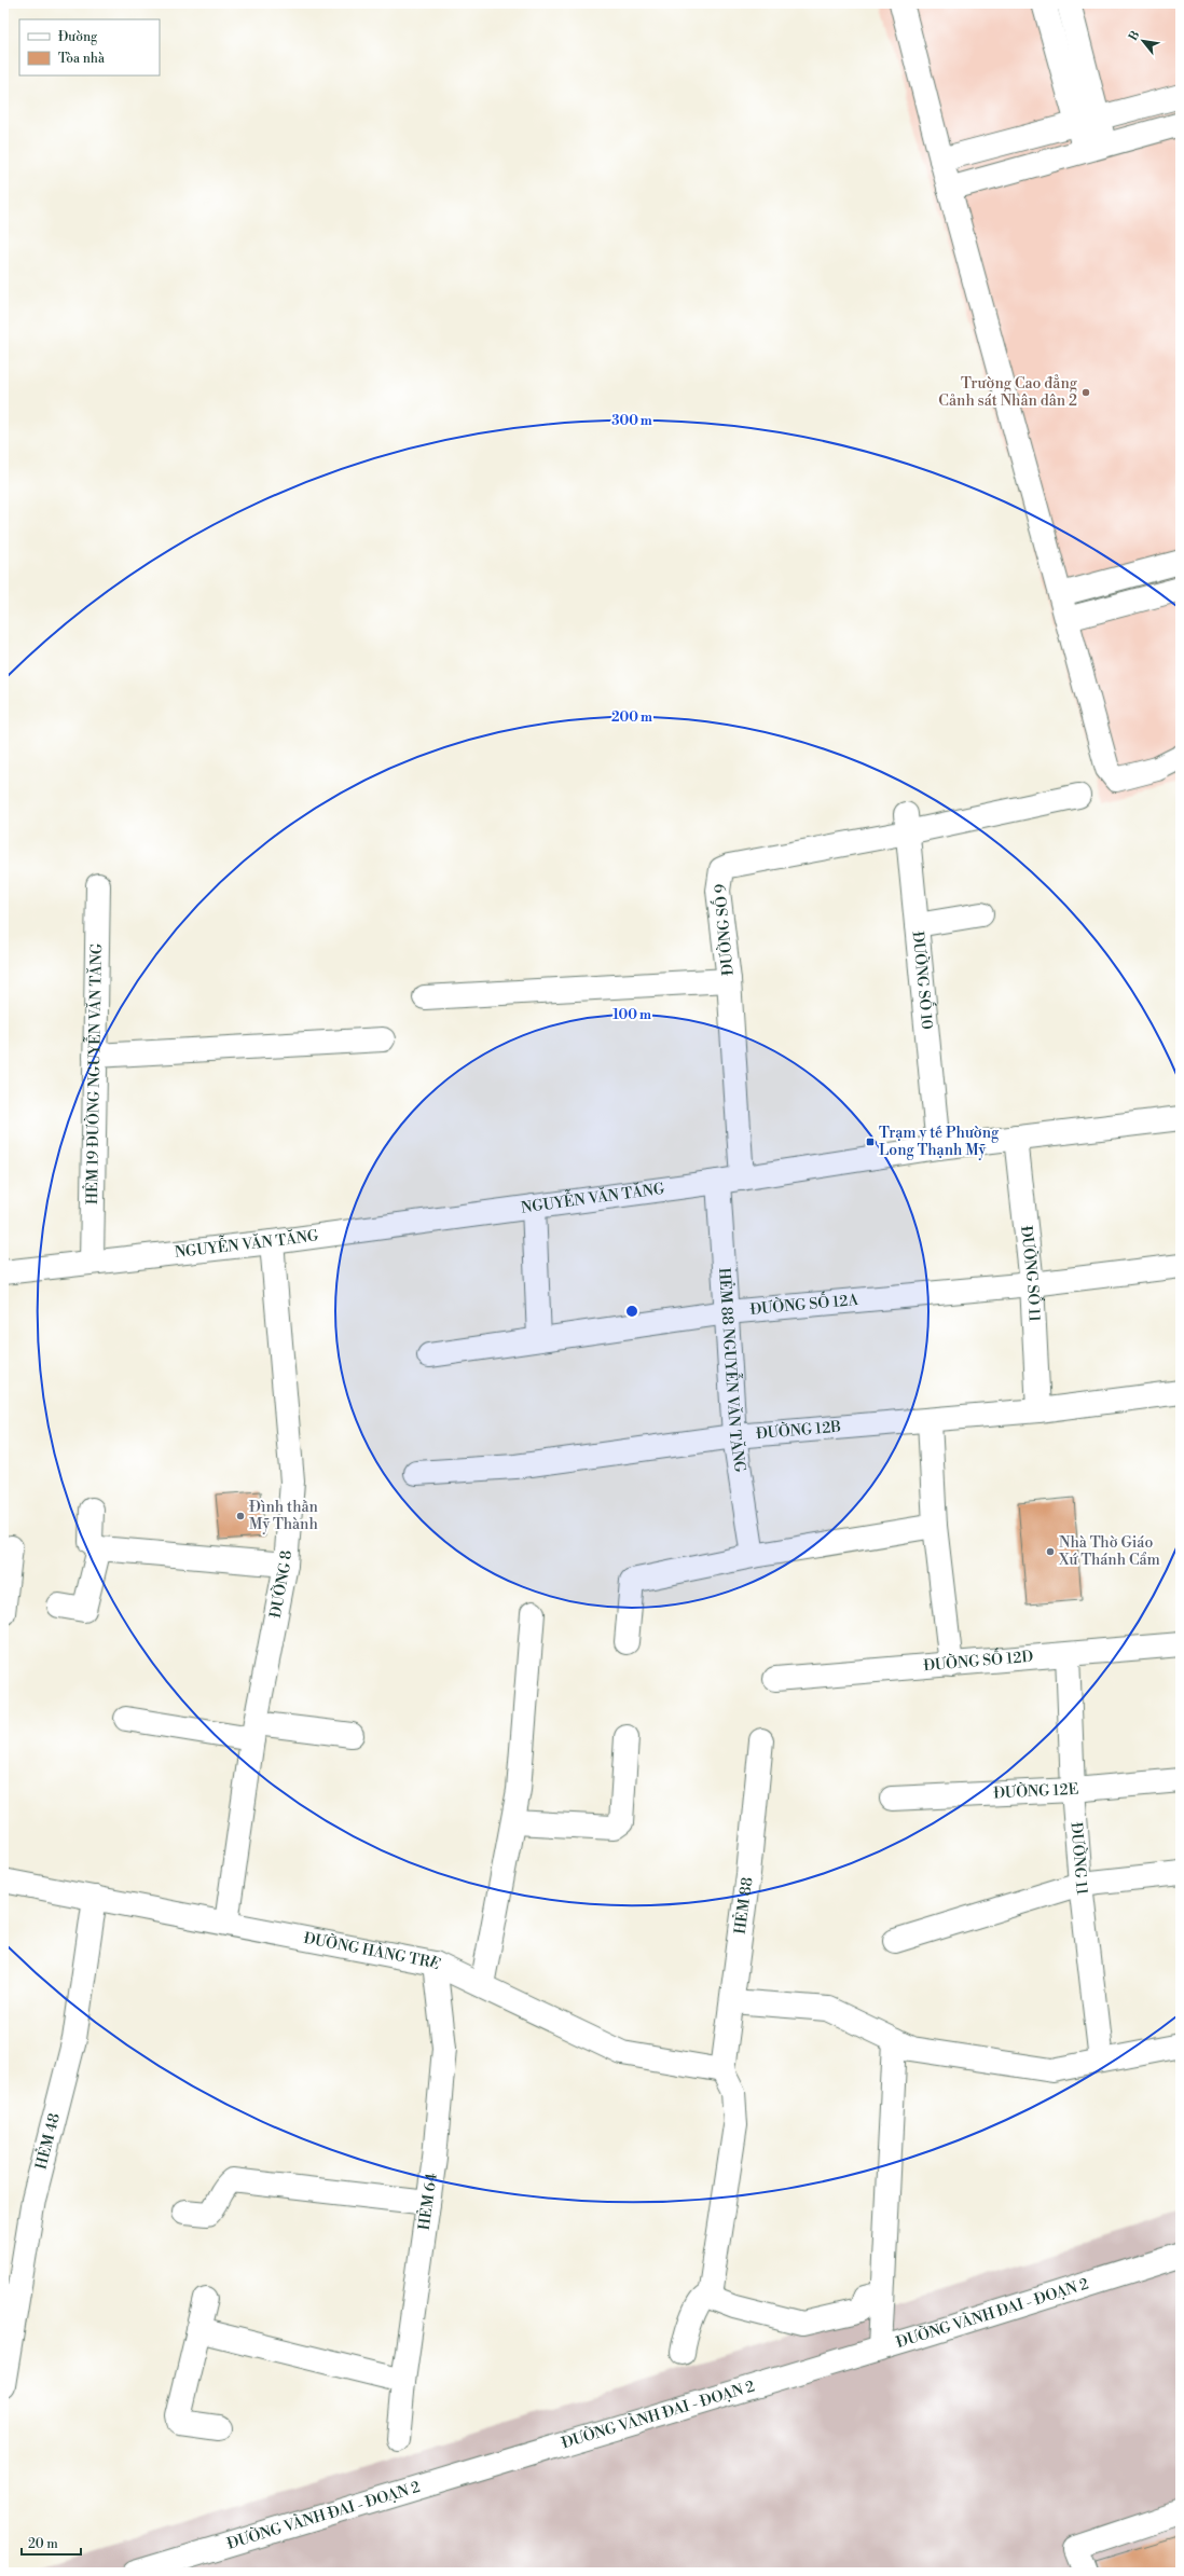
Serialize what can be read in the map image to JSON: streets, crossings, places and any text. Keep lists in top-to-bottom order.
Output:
{
  "streets": {
    "street": [
      "ĐƯỜNG SỐ 9",
      "ĐƯỜNG SỐ 10",
      "HẺM 19 ĐƯỜNG NGUYỄN VĂN TĂNG",
      "NGUYỄN VĂN TĂNG",
      "ĐƯỜNG SỐ 11",
      "ĐƯỜNG SỐ 12A",
      "HẺM 88 NGUYỄN VĂN TĂNG",
      "ĐƯỜNG 12B",
      "ĐƯỜNG 8",
      "ĐƯỜNG SỐ 12D",
      "ĐƯỜNG 12E",
      "ĐƯỜNG 11",
      "HẺM 88",
      "ĐƯỜNG HÀNG TRE",
      "HẺM 48",
      "HẺM 64",
      "ĐƯỜNG VÀNH ĐAI - ĐOẠN 2"
    ]
  },
  "crossings": [
    ["ĐƯỜNG SỐ 9", "ĐƯỜNG SỐ 10"],
    ["ĐƯỜNG SỐ 9", "NGUYỄN VĂN TĂNG"],
    ["ĐƯỜNG SỐ 10", "NGUYỄN VĂN TĂNG"],
    ["HẺM 19 ĐƯỜNG NGUYỄN VĂN TĂNG", "NGUYỄN VĂN TĂNG"],
    ["NGUYỄN VĂN TĂNG", "ĐƯỜNG SỐ 11"],
    ["NGUYỄN VĂN TĂNG", "HẺM 88 NGUYỄN VĂN TĂNG"],
    ["NGUYỄN VĂN TĂNG", "ĐƯỜNG 8"],
    ["ĐƯỜNG SỐ 11", "ĐƯỜNG SỐ 12A"],
    ["ĐƯỜNG SỐ 11", "ĐƯỜNG 12B"],
    ["ĐƯỜNG SỐ 12A", "HẺM 88 NGUYỄN VĂN TĂNG"],
    ["HẺM 88 NGUYỄN VĂN TĂNG", "ĐƯỜNG 12B"],
    ["ĐƯỜNG 8", "ĐƯỜNG HÀNG TRE"],
    ["ĐƯỜNG SỐ 12D", "ĐƯỜNG 11"],
    ["ĐƯỜNG 12E", "ĐƯỜNG 11"],
    ["HẺM 88", "ĐƯỜNG HÀNG TRE"],
    ["ĐƯỜNG HÀNG TRE", "HẺM 48"],
    ["ĐƯỜNG HÀNG TRE", "HẺM 64"]
  ],
  "places": {
    "other": ["Trường Cao đẳng Cảnh sát Nhân dân 2", "Đình thần Mỹ Thành", "Nhà Thờ Giáo Xứ Thánh Cẩm"],
    "transit": ["Trạm y tế Phường Long Thạnh Mỹ"]
  },
  "legend": ["Đường", "Tòa nhà"],
  "scale_bar": "20 m",
  "north": "top left",
  "rings": ["300 m", "200 m", "100 m"]
}
